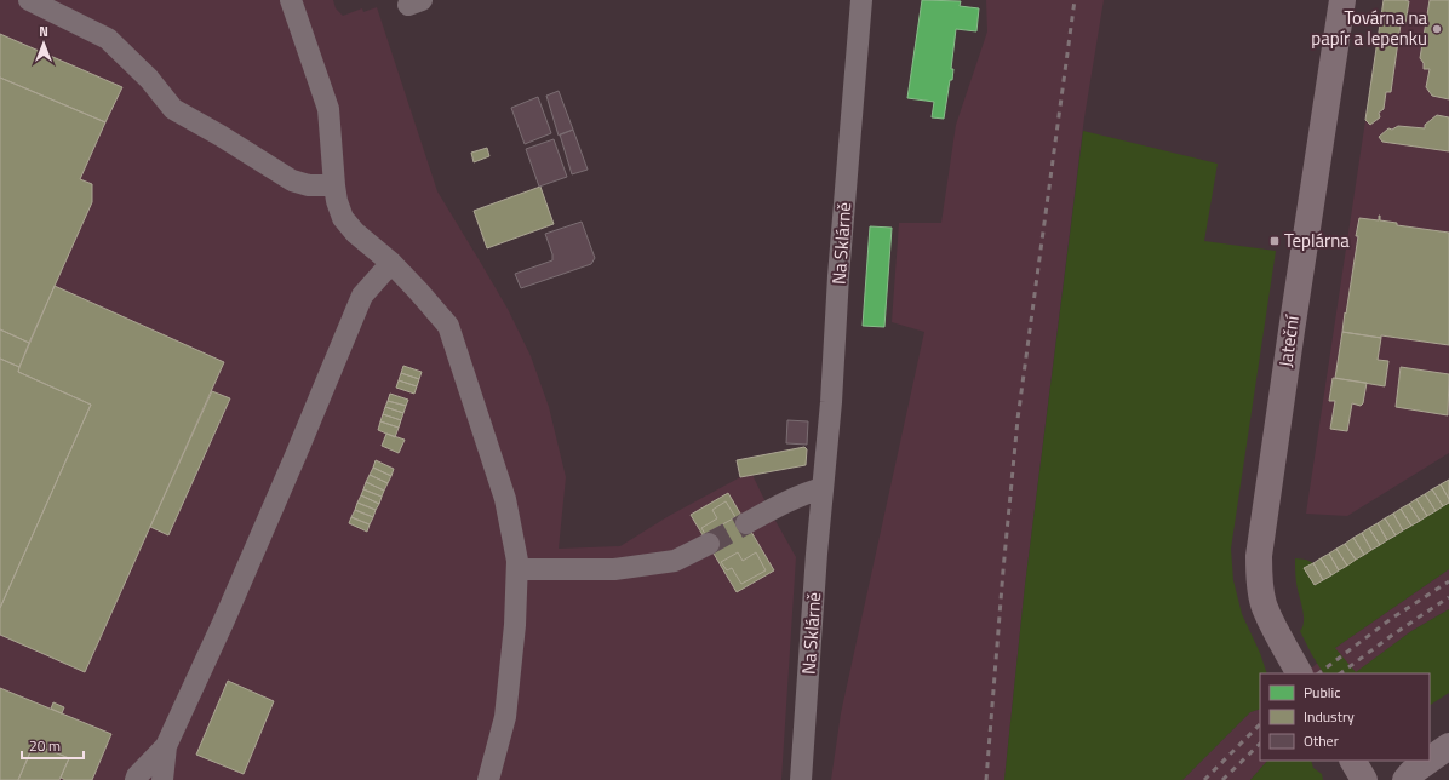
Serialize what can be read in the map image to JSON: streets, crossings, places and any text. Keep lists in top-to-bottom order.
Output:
{
  "streets": {
    "main road": ["Jateční"],
    "street": ["Na Sklárně"]
  },
  "places": {
    "other": ["Továrna na papír a lepenku"],
    "transit": ["Teplárna"]
  },
  "legend": ["Public", "Industry", "Other"],
  "scale_bar": "20 m",
  "north": "top"
}
